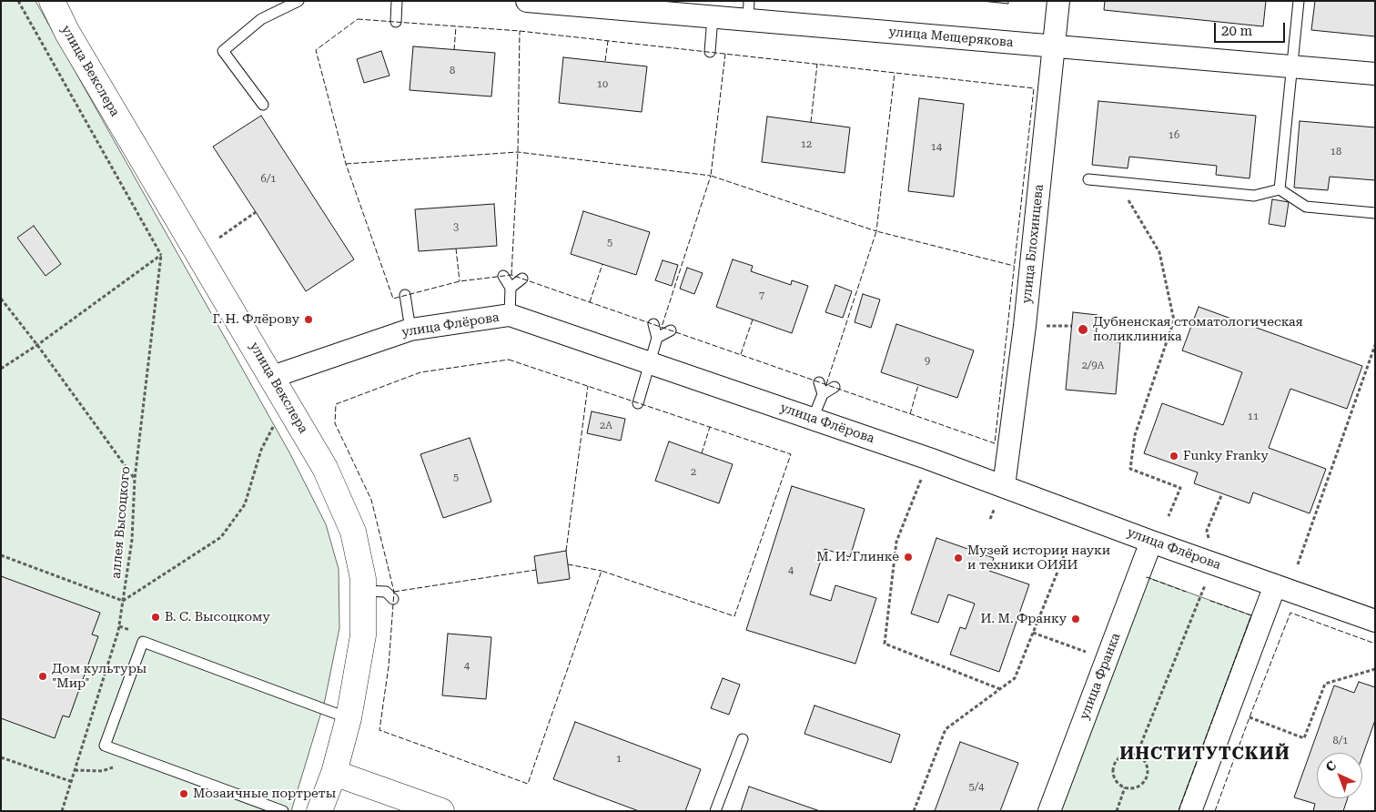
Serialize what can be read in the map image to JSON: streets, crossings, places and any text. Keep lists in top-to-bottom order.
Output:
{
  "streets": {
    "street": [
      "улица Мещерякова",
      "улица Векслера",
      "улица Блохинцева",
      "улица Флёрова",
      "улица Франка"
    ],
    "path": ["аллея Высоцкого"]
  },
  "crossings": [
    ["улица Мещерякова", "улица Блохинцева"],
    ["улица Векслера", "улица Флёрова"],
    ["улица Блохинцева", "улица Флёрова"],
    ["улица Флёрова", "улица Франка"]
  ],
  "districts": ["ИНСТИТУТСКИЙ"],
  "places": [
    "Г. Н. Флёрову",
    "Дубненская стоматологическая поликлиника",
    "Funky Franky",
    "М. И. Глинке",
    "Музей истории науки и техники ОИЯИ",
    "В. С. Высоцкому",
    "И. М. Франку",
    "Дом культуры \"Мир\"",
    "Мозаичные портреты"
  ],
  "house_numbers": [
    "8",
    "10",
    "16",
    "12",
    "14",
    "18",
    "6/1",
    "3",
    "5",
    "7",
    "9",
    "2/9А",
    "11",
    "2А",
    "2",
    "5",
    "4",
    "4",
    "8/1",
    "1",
    "5/4"
  ],
  "scale_bar": "20 m",
  "north": "top left"
}
